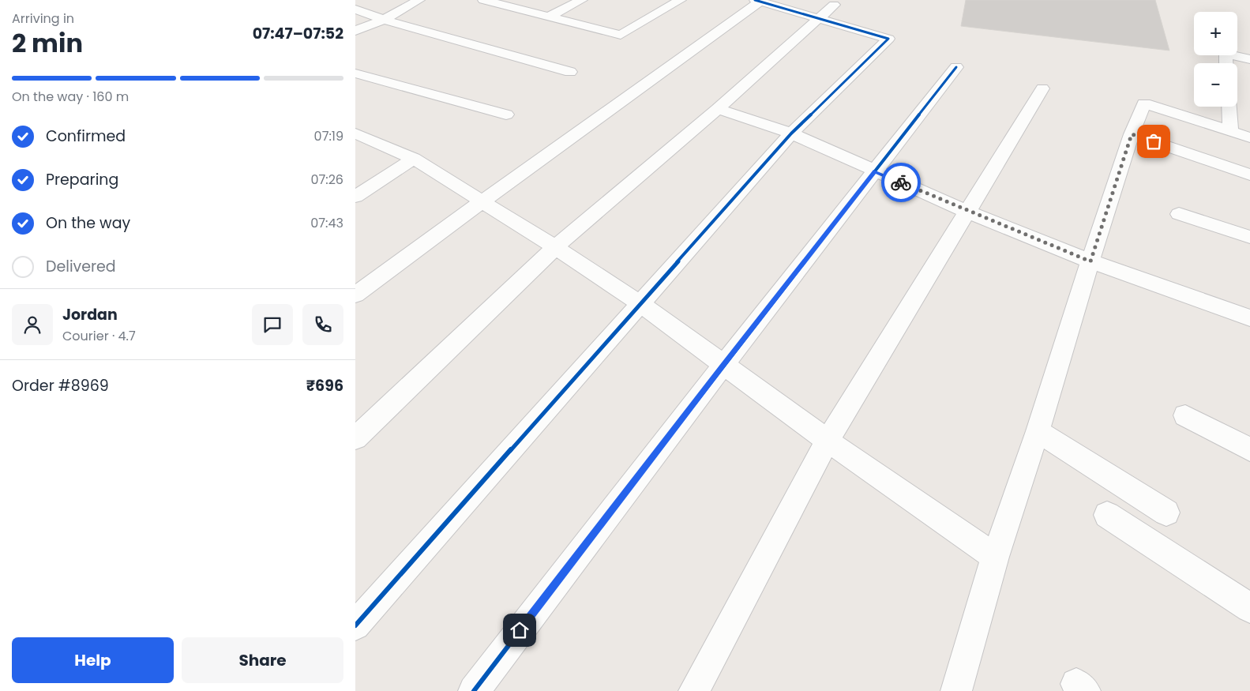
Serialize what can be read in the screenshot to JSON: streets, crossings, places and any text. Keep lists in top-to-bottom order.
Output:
{
  "page": {
    "heading": ["2 min", "Arriving in", "07:47–07:52"],
    "panel": [
      "Jordan",
      "Courier · 4.7",
      "Order #8969",
      "₹696"
    ],
    "map_buttons": ["+", "−"],
    "bar": "On the way · 160 m",
    "list": [
      ["Confirmed", "07:19"],
      ["Preparing", "07:26"],
      ["On the way", "07:43"],
      "Delivered"
    ],
    "buttons": ["Help", "Share"]
  }
}
